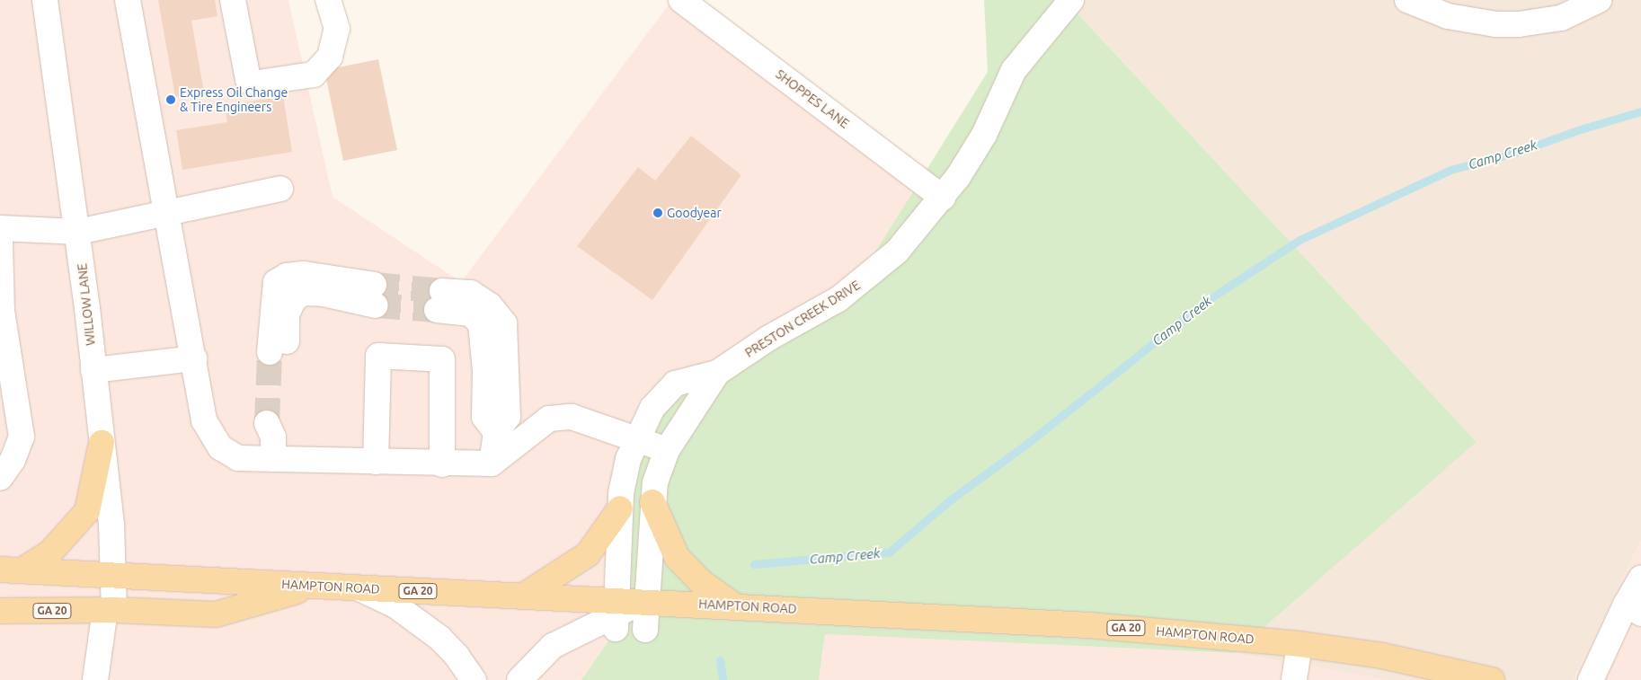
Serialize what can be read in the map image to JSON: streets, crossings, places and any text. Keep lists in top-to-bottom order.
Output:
{
  "streets": {
    "main road": ["HAMPTON ROAD", "GA 20"],
    "street": ["SHOPPES LANE", "WILLOW LANE", "PRESTON CREEK DRIVE"]
  },
  "crossings": [
    ["SHOPPES LANE", "PRESTON CREEK DRIVE"],
    ["WILLOW LANE", "HAMPTON ROAD"],
    ["WILLOW LANE", "GA 20"],
    ["PRESTON CREEK DRIVE", "HAMPTON ROAD"],
    ["HAMPTON ROAD", "GA 20"]
  ],
  "water": ["Camp Creek"],
  "places": ["Express Oil Change & Tire Engineers", "Goodyear"]
}
